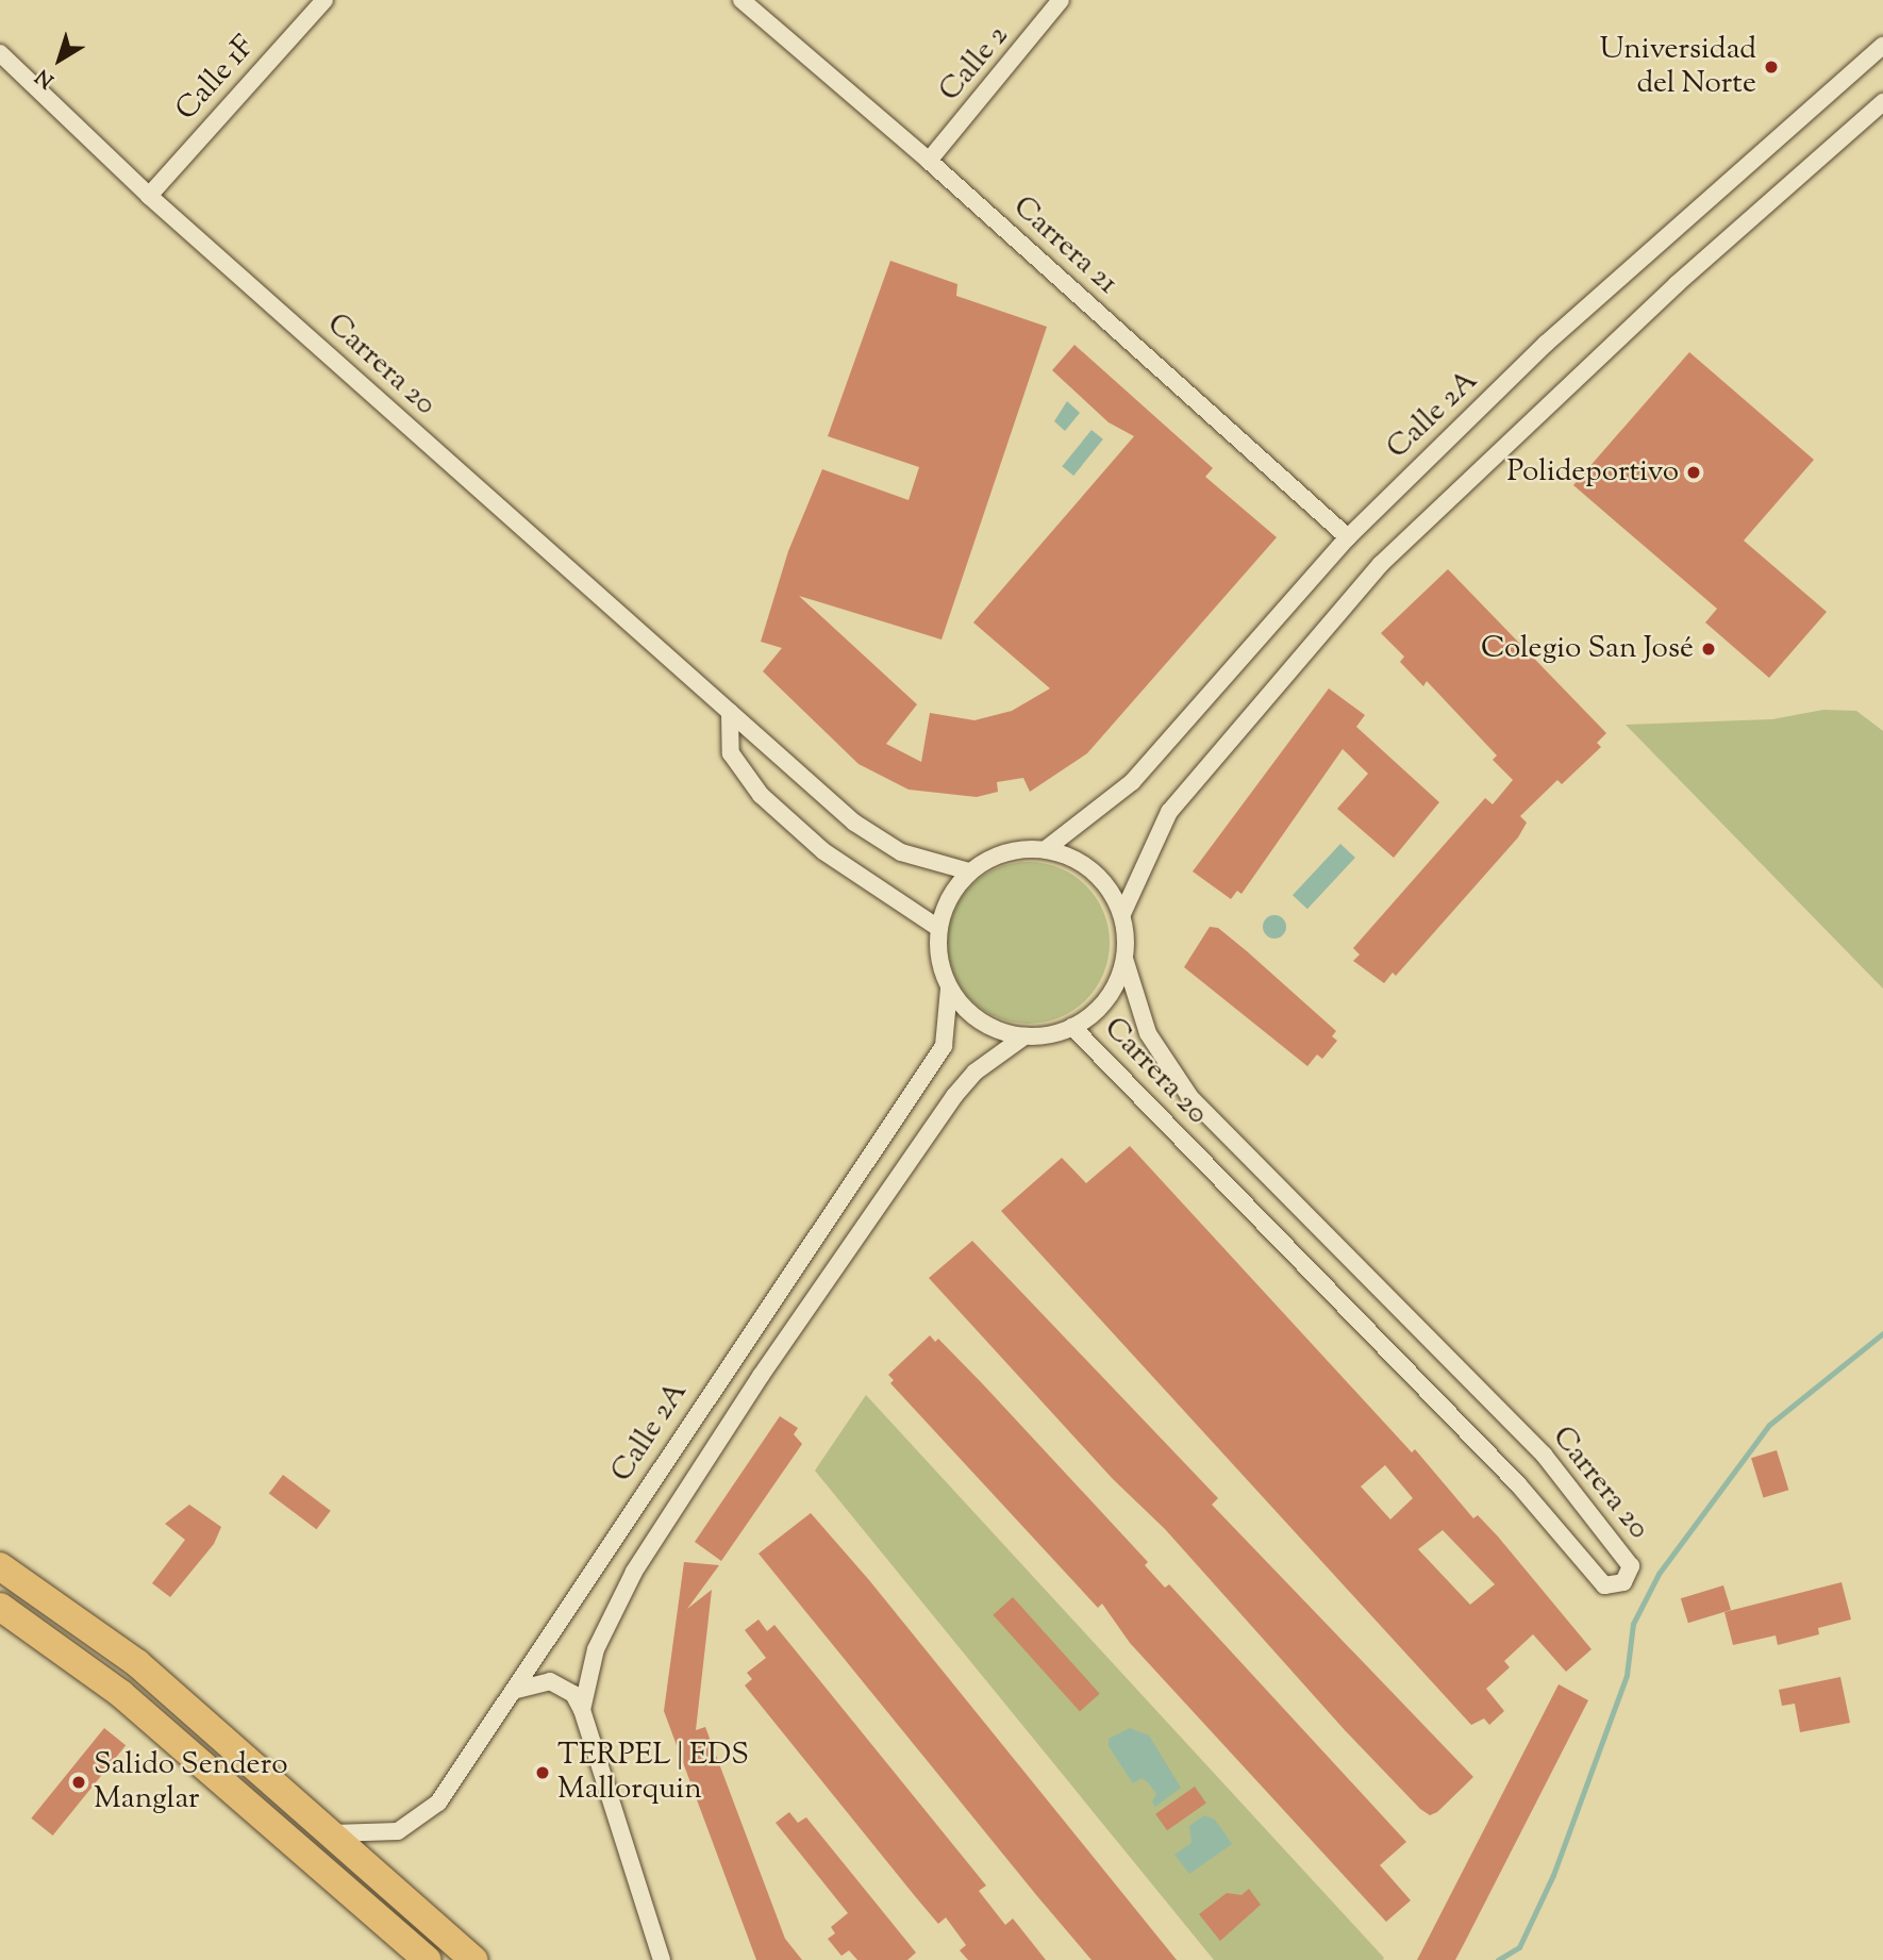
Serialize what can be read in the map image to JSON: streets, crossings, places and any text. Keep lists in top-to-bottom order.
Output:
{
  "streets": {
    "street": [
      "Calle 2",
      "Calle 1F",
      "Carrera 21",
      "Carrera 20",
      "Calle 2A"
    ]
  },
  "crossings": [
    ["Calle 2", "Carrera 21"],
    ["Calle 1F", "Carrera 20"],
    ["Carrera 21", "Calle 2A"],
    ["Carrera 20", "Calle 2A"]
  ],
  "places": [
    "Universidad del Norte",
    "Polideportivo",
    "Colegio San José",
    "TERPEL | EDS Mallorquin",
    "Salido Sendero Manglar"
  ],
  "north": "bottom left"
}
